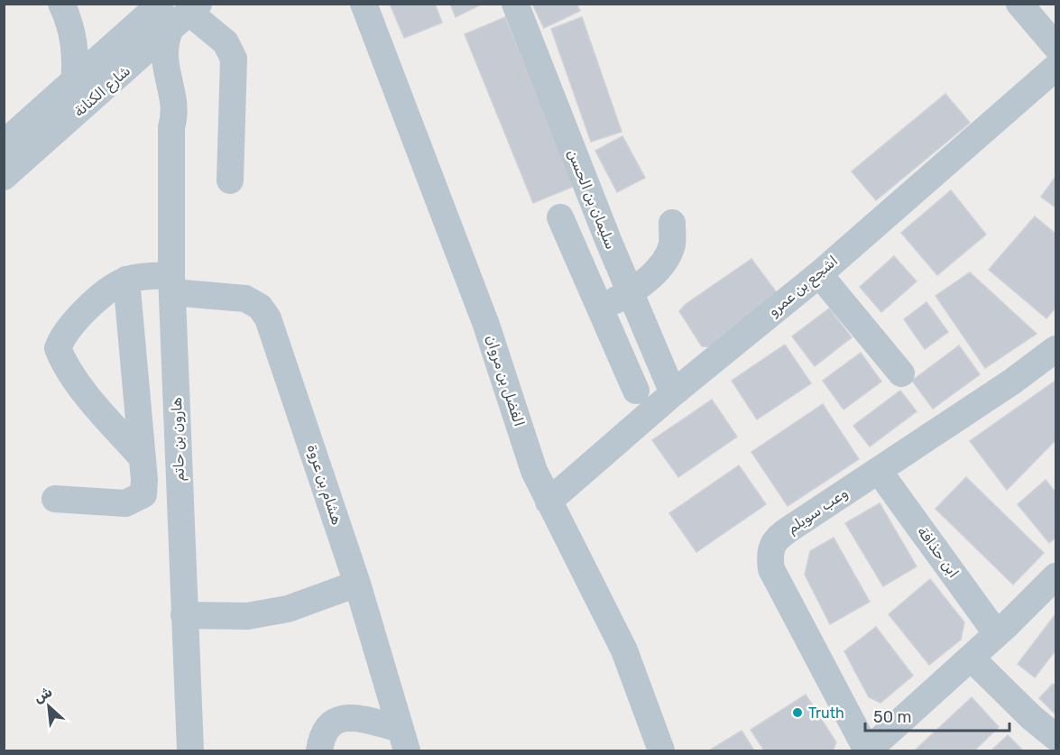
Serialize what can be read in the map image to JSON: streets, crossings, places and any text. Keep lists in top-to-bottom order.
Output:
{
  "streets": {
    "street": [
      "شارع الكنانة",
      "سليمان بن الحسن",
      "اشجع بن عمرو",
      "الفضل بن مروان",
      "هارون بن حاتم",
      "هشام بن عروة",
      "وعب سويلم",
      "ابن حذافة"
    ]
  },
  "crossings": [
    ["شارع الكنانة", "هارون بن حاتم"],
    ["سليمان بن الحسن", "اشجع بن عمرو"],
    ["اشجع بن عمرو", "الفضل بن مروان"],
    ["هارون بن حاتم", "هشام بن عروة"],
    ["وعب سويلم", "ابن حذافة"]
  ],
  "places": ["Truth"],
  "scale_bar": "50 m",
  "north": "top left"
}
